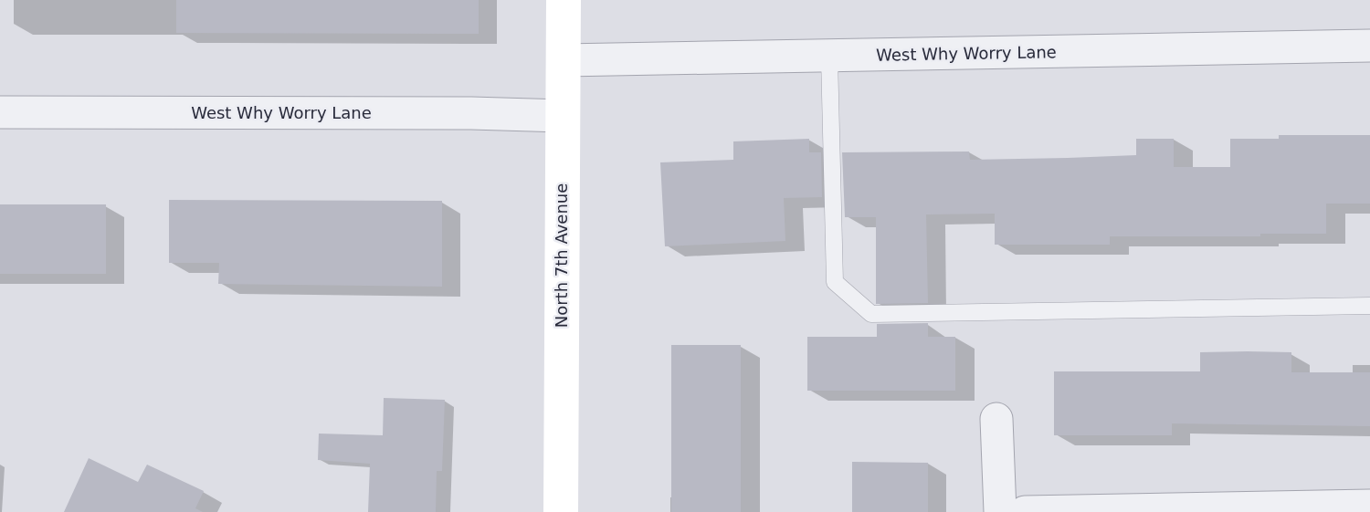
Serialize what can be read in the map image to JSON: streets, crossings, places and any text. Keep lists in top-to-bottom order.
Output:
{
  "streets": {
    "main road": ["North 7th Avenue"],
    "street": ["West Why Worry Lane"]
  },
  "crossings": [
    ["West Why Worry Lane", "North 7th Avenue"]
  ]
}
